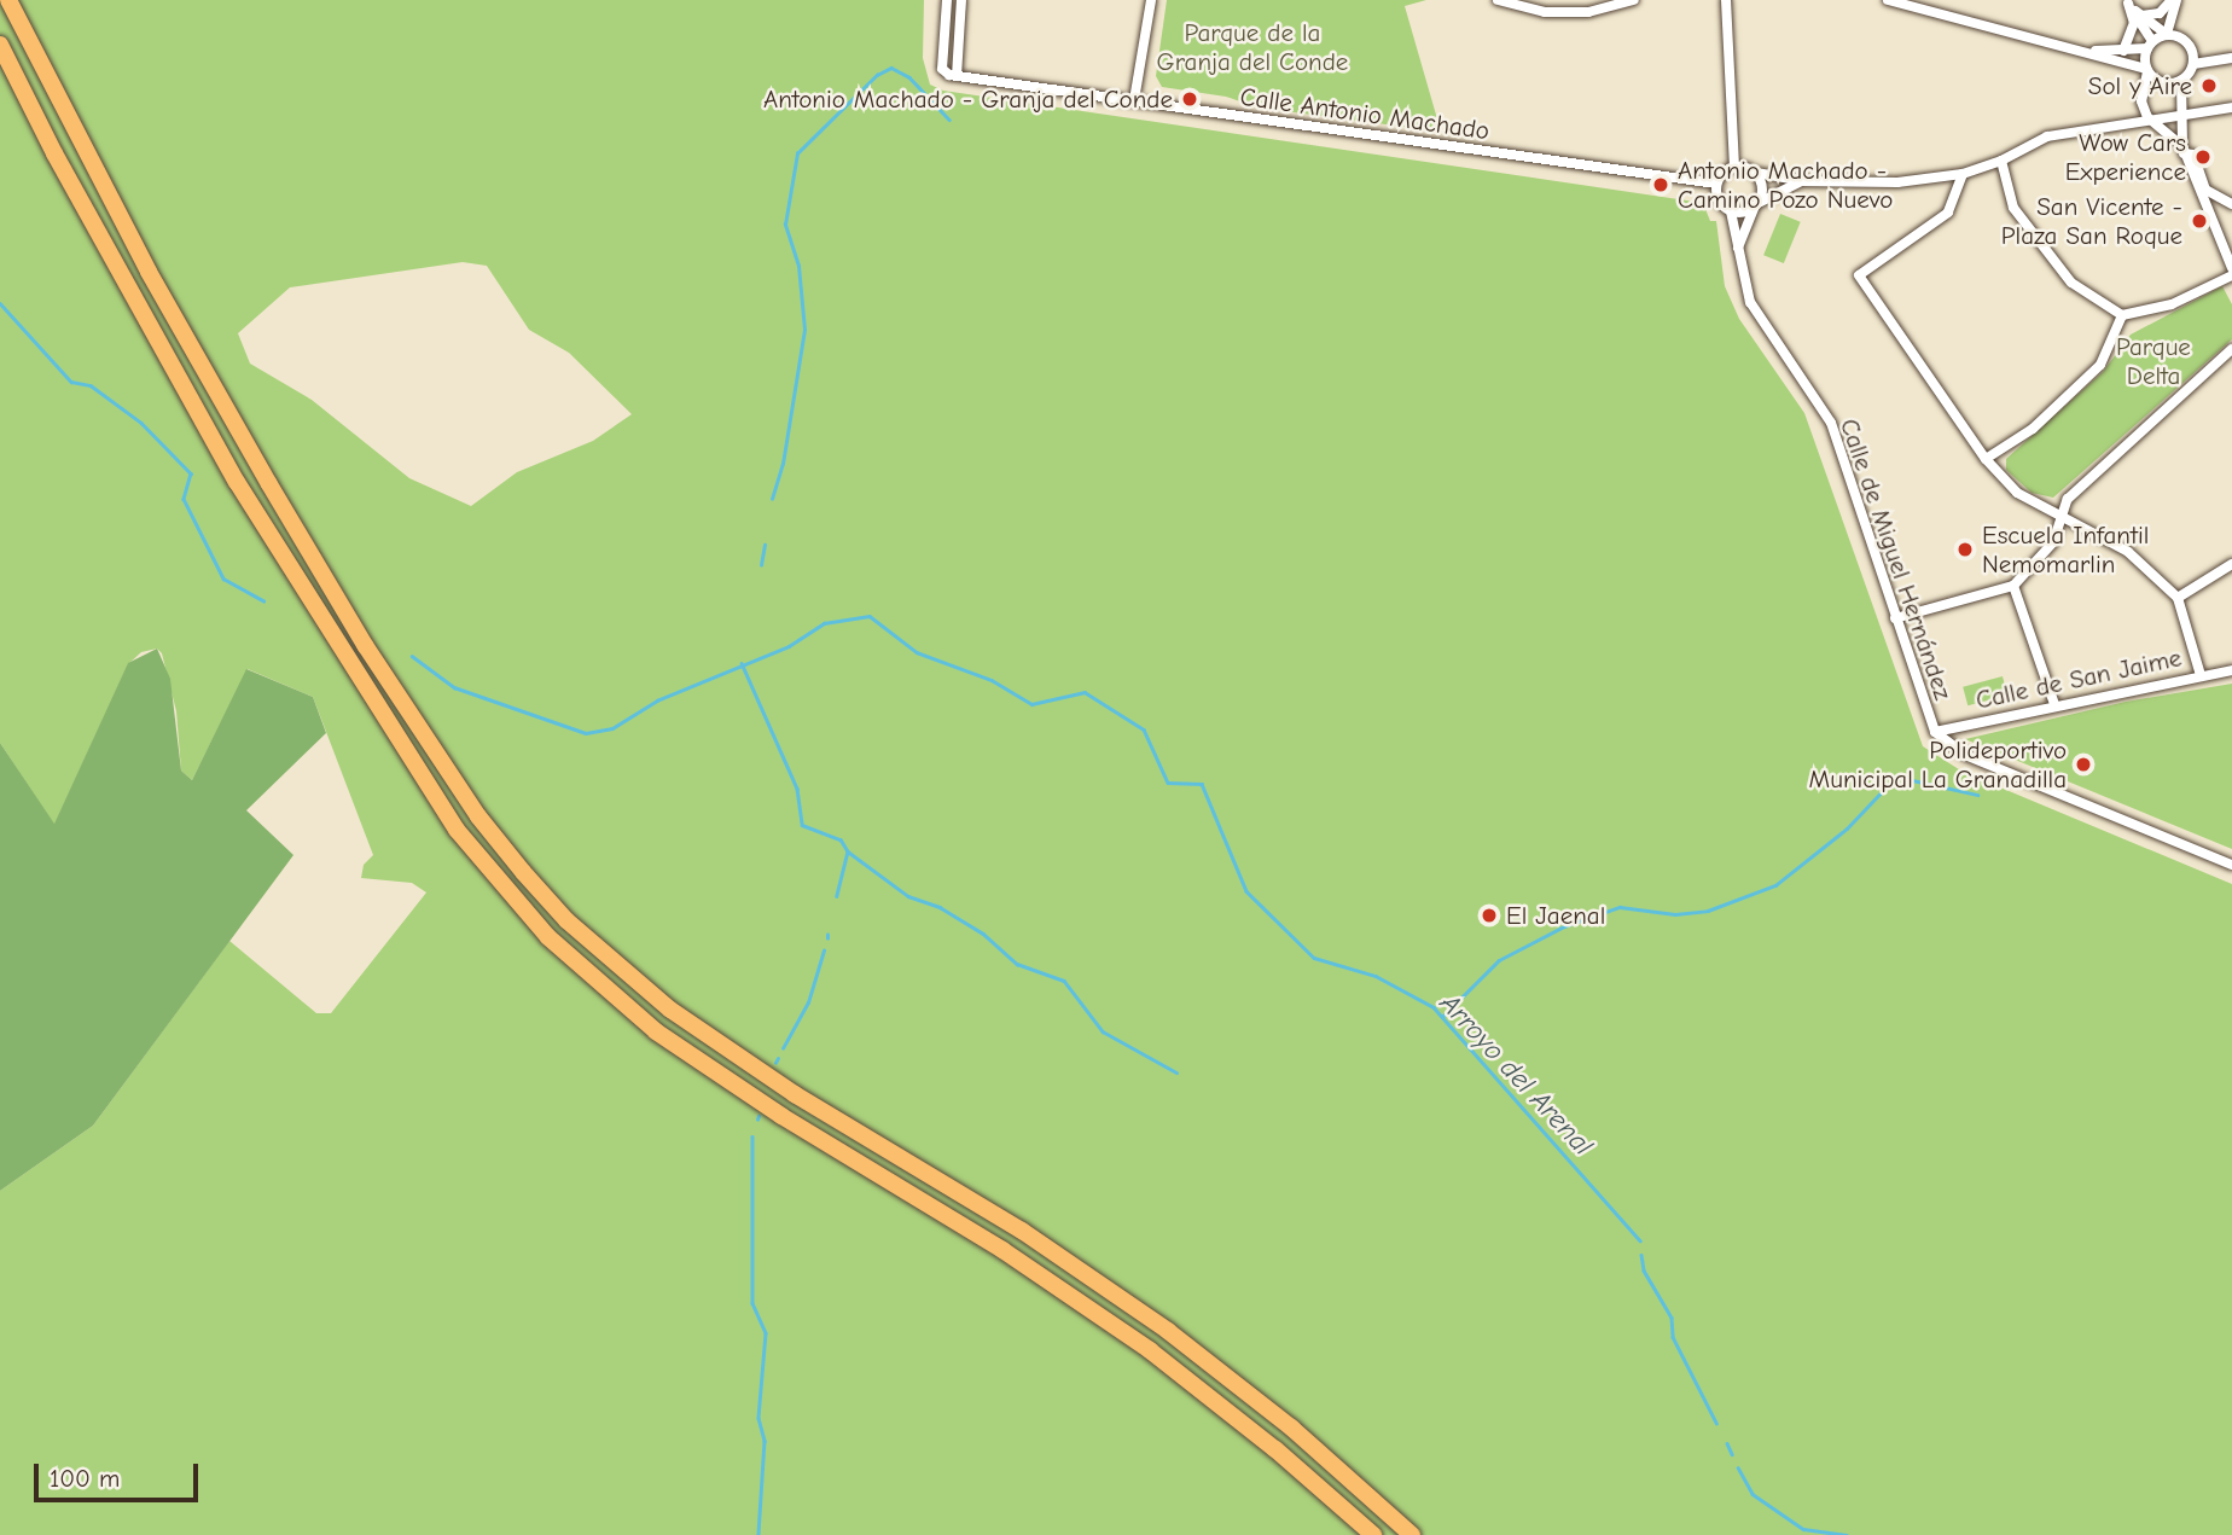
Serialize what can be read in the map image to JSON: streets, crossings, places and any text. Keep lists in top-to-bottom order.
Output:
{
  "streets": {
    "street": ["Calle Antonio Machado", "Calle de Miguel Hernández", "Calle de San Jaime"]
  },
  "crossings": [
    ["Calle Antonio Machado", "Calle de Miguel Hernández"],
    ["Calle de Miguel Hernández", "Calle de San Jaime"]
  ],
  "water": ["Arroyo del Arenal"],
  "parks": ["Parque de la Granja del Conde", "Parque Delta"],
  "places": [
    "Sol y Aire",
    "Antonio Machado - Granja del Conde",
    "Wow Cars Experience",
    "Antonio Machado - Camino Pozo Nuevo",
    "San Vicente - Plaza San Roque",
    "Escuela Infantil Nemomarlin",
    "Polideportivo Municipal La Granadilla",
    "El Jaenal"
  ],
  "scale_bar": "100 m"
}
